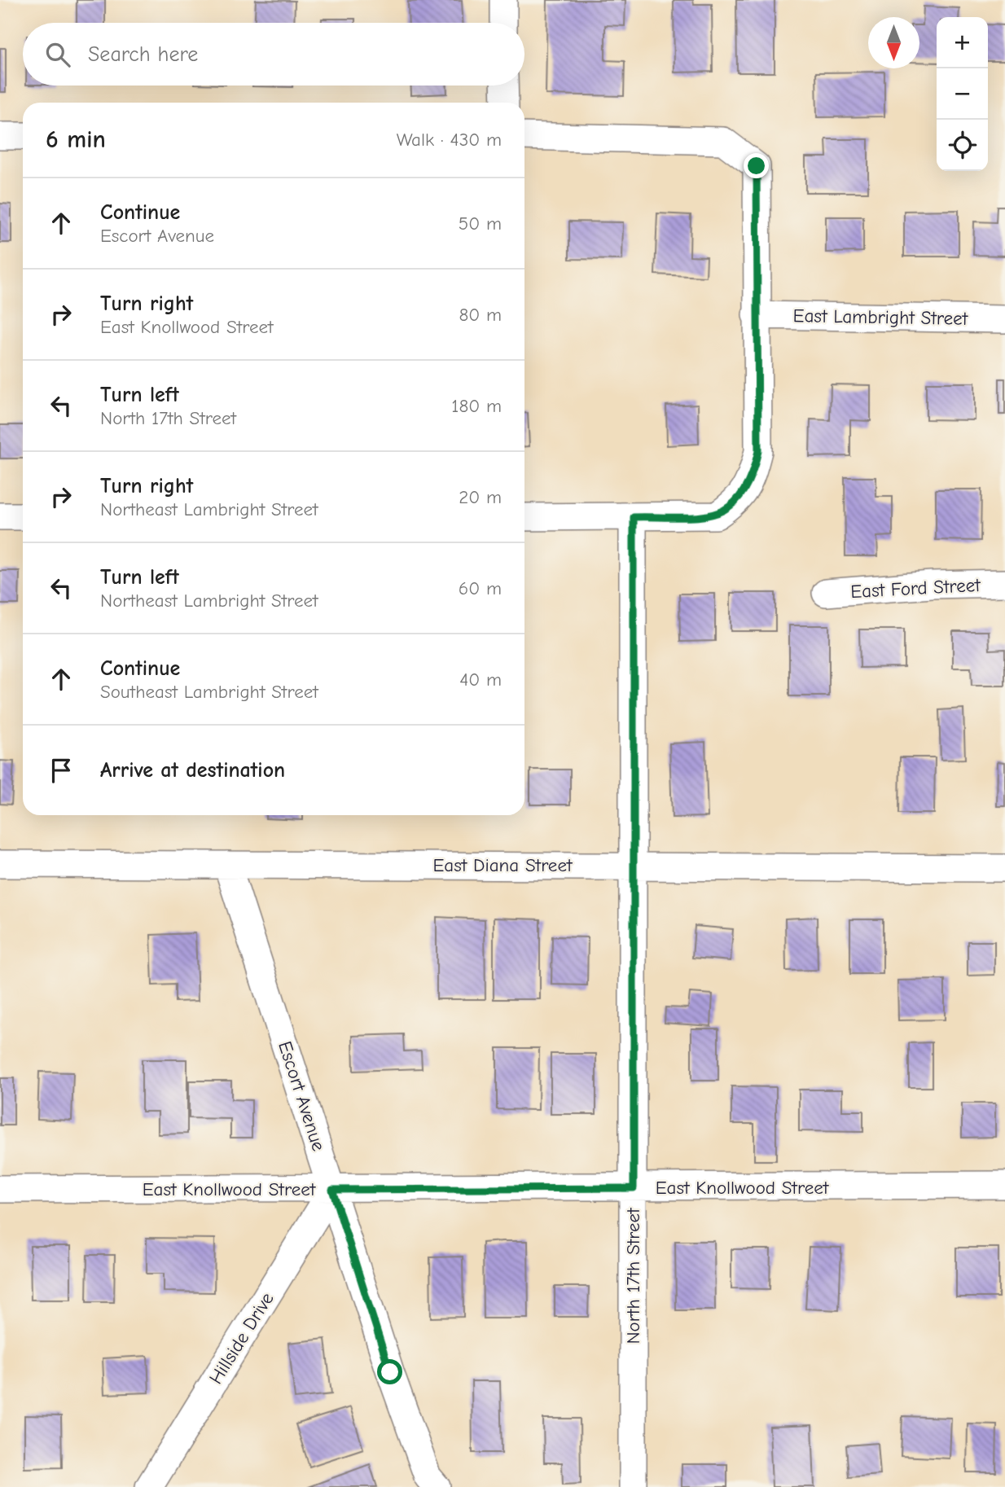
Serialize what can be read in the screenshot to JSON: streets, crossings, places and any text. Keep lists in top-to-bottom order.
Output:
{
  "streets": {
    "street": [
      "East Lambright Street",
      "East Ford Street",
      "East Diana Street",
      "Escort Avenue",
      "East Knollwood Street",
      "North 17th Street",
      "Hillside Drive"
    ]
  },
  "crossings": [
    ["East Diana Street", "Escort Avenue"],
    ["East Diana Street", "North 17th Street"],
    ["Escort Avenue", "East Knollwood Street"],
    ["Escort Avenue", "Hillside Drive"],
    ["East Knollwood Street", "North 17th Street"],
    ["East Knollwood Street", "Hillside Drive"]
  ],
  "north": "bottom",
  "page": {
    "map_buttons": ["+", "−"],
    "search": "Search here",
    "heading": ["6 min", "Walk · 430 m"],
    "list": [
      ["Continue", "Escort Avenue", "50 m"],
      ["Turn right", "East Knollwood Street", "80 m"],
      ["Turn left", "North 17th Street", "180 m"],
      ["Turn right", "Northeast Lambright Street", "20 m"],
      ["Turn left", "Northeast Lambright Street", "60 m"],
      ["Continue", "Southeast Lambright Street", "40 m"],
      "Arrive at destination"
    ]
  }
}
